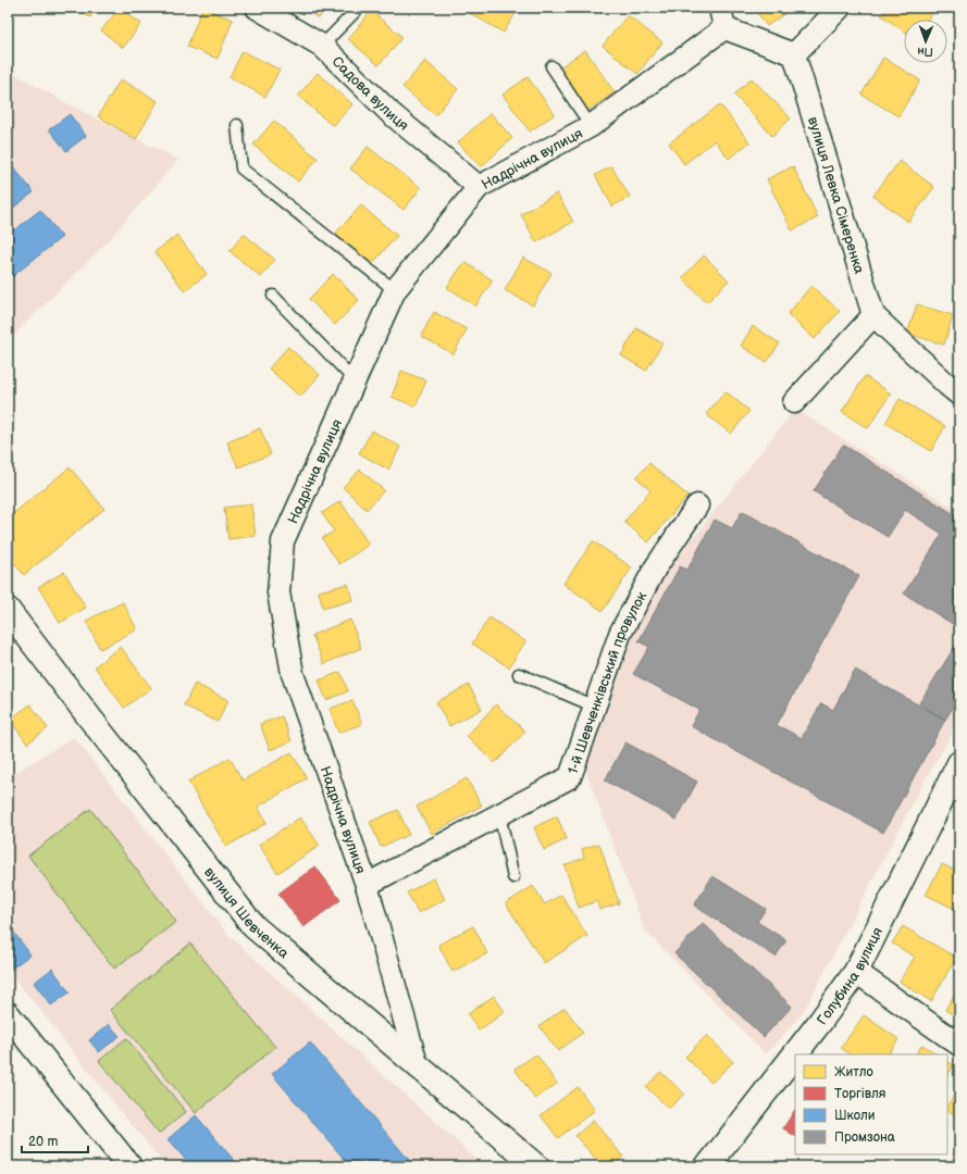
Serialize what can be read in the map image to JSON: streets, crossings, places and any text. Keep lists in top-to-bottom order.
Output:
{
  "streets": {
    "street": [
      "Садова вулиця",
      "Надрічна вулиця",
      "вулиця Левка Сімеренка",
      "1-й Шевченківський провулок",
      "вулиця Шевченка",
      "Голубина вулиця"
    ]
  },
  "crossings": [
    ["Садова вулиця", "Надрічна вулиця"],
    ["Надрічна вулиця", "1-й Шевченківський провулок"],
    ["Надрічна вулиця", "вулиця Шевченка"]
  ],
  "legend": [
    "Житло",
    "Торгівля",
    "Школи",
    "Промзона"
  ],
  "scale_bar": "20 m",
  "north": "bottom"
}
